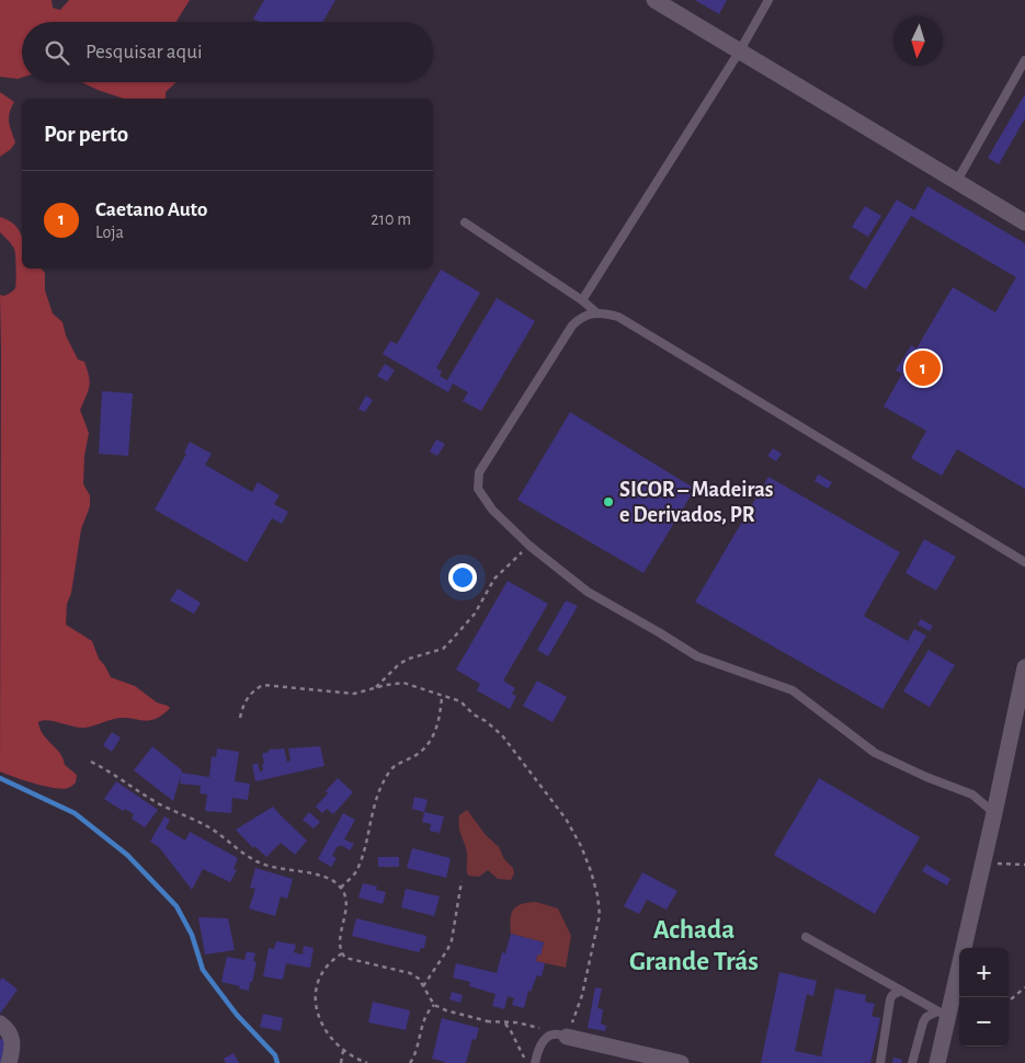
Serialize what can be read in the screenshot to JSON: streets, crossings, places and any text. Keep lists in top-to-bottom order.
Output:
{
  "districts": ["Achada Grande Trás"],
  "places": ["SICOR – Madeiras e Derivados, PR"],
  "north": "bottom",
  "page": {
    "search": "Pesquisar aqui",
    "heading": "Por perto",
    "list": [
      {
        "mark": "1",
        "name": "Caetano Auto",
        "note": "Loja",
        "value": "210 m"
      }
    ],
    "pins": "1",
    "map_buttons": ["+", "−"]
  }
}
